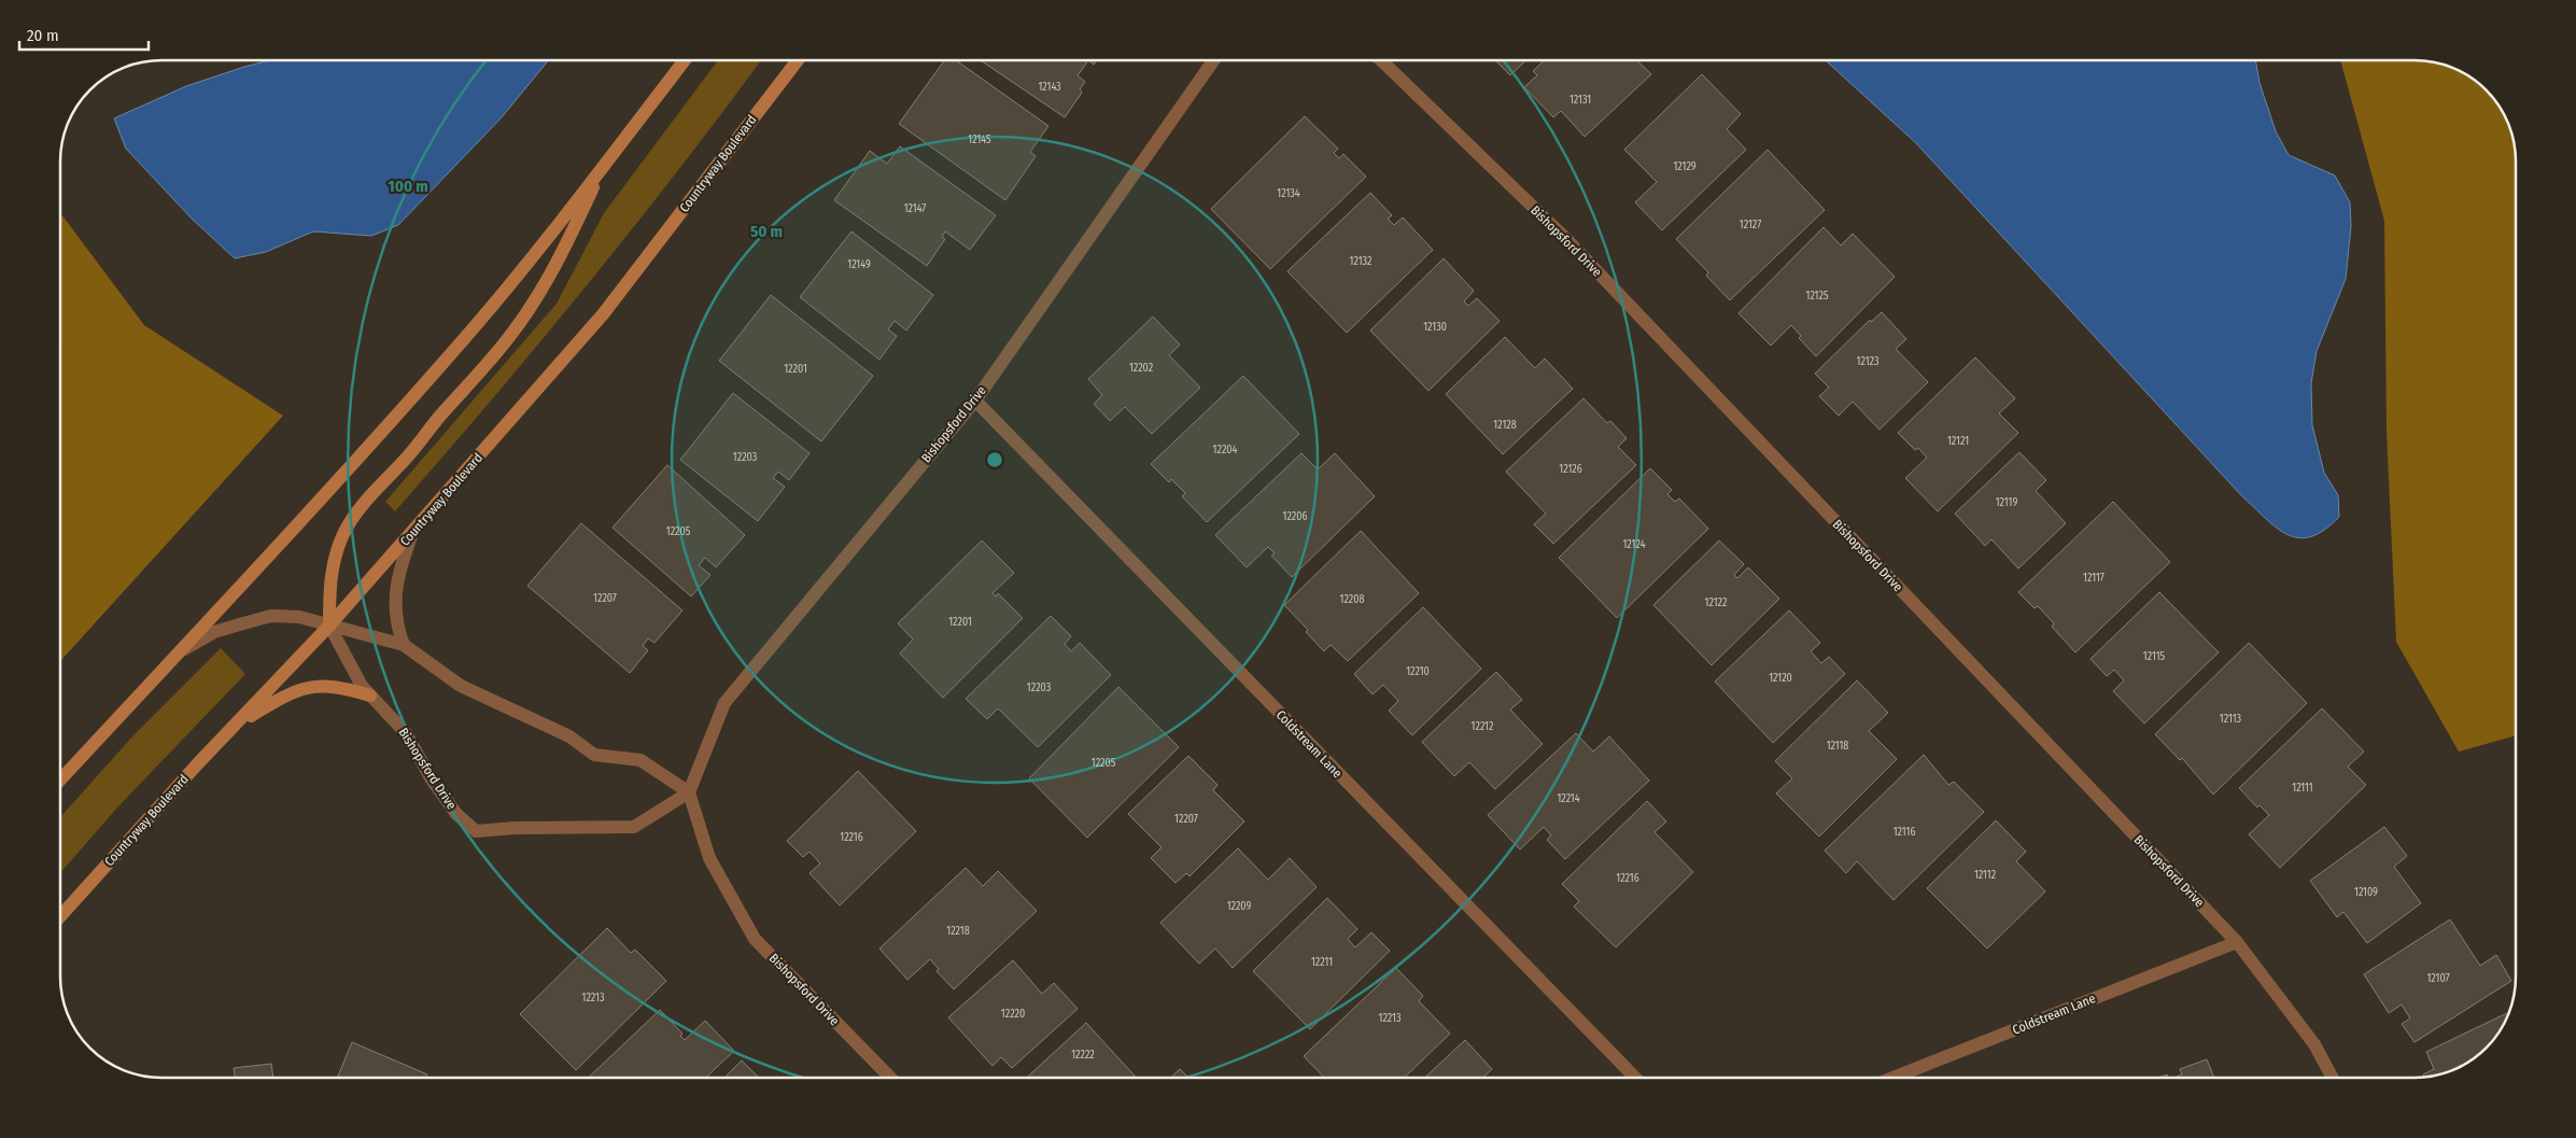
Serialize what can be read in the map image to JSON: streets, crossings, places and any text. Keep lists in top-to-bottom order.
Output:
{
  "streets": {
    "street": ["Countryway Boulevard", "Bishopsford Drive", "Coldstream Lane"]
  },
  "crossings": [
    ["Countryway Boulevard", "Bishopsford Drive"],
    ["Bishopsford Drive", "Coldstream Lane"]
  ],
  "house_numbers": [
    "12143",
    "12131",
    "12145",
    "12129",
    "12134",
    "12147",
    "12127",
    "12132",
    "12149",
    "12125",
    "12130",
    "12123",
    "12202",
    "12201",
    "12128",
    "12121",
    "12204",
    "12203",
    "12126",
    "12119",
    "12206",
    "12205",
    "12124",
    "12117",
    "12207",
    "12208",
    "12122",
    "12201",
    "12115",
    "12210",
    "12120",
    "12203",
    "12113",
    "12212",
    "12118",
    "12205",
    "12111",
    "12214",
    "12207",
    "12116",
    "12216",
    "12112",
    "12216",
    "12109",
    "12209",
    "12218",
    "12211",
    "12107",
    "12213",
    "12220",
    "12213",
    "12222"
  ],
  "scale_bar": "20 m",
  "rings": ["100 m", "50 m"]
}
